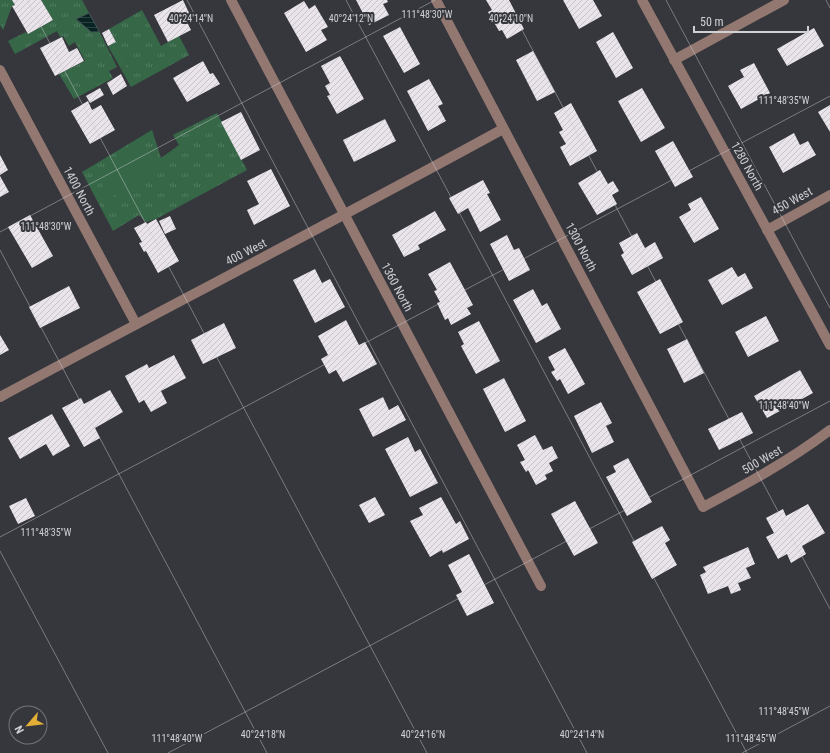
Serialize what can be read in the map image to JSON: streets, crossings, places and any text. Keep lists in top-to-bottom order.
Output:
{
  "streets": {
    "street": [
      "1280 North",
      "1400 North",
      "450 West",
      "1300 North",
      "400 West",
      "1360 North",
      "500 West"
    ]
  },
  "crossings": [
    ["1280 North", "450 West"],
    ["1400 North", "400 West"],
    ["1300 North", "400 West"],
    ["1300 North", "500 West"],
    ["400 West", "1360 North"]
  ],
  "scale_bar": "50 m",
  "north": "bottom left",
  "coordinates": [
    "111°48'30\"W",
    "40°24'14\"N",
    "40°24'12\"N",
    "40°24'10\"N",
    "111°48'35\"W",
    "111°48'40\"W",
    "111°48'45\"W",
    "40°24'18\"N",
    "40°24'16\"N"
  ]
}
